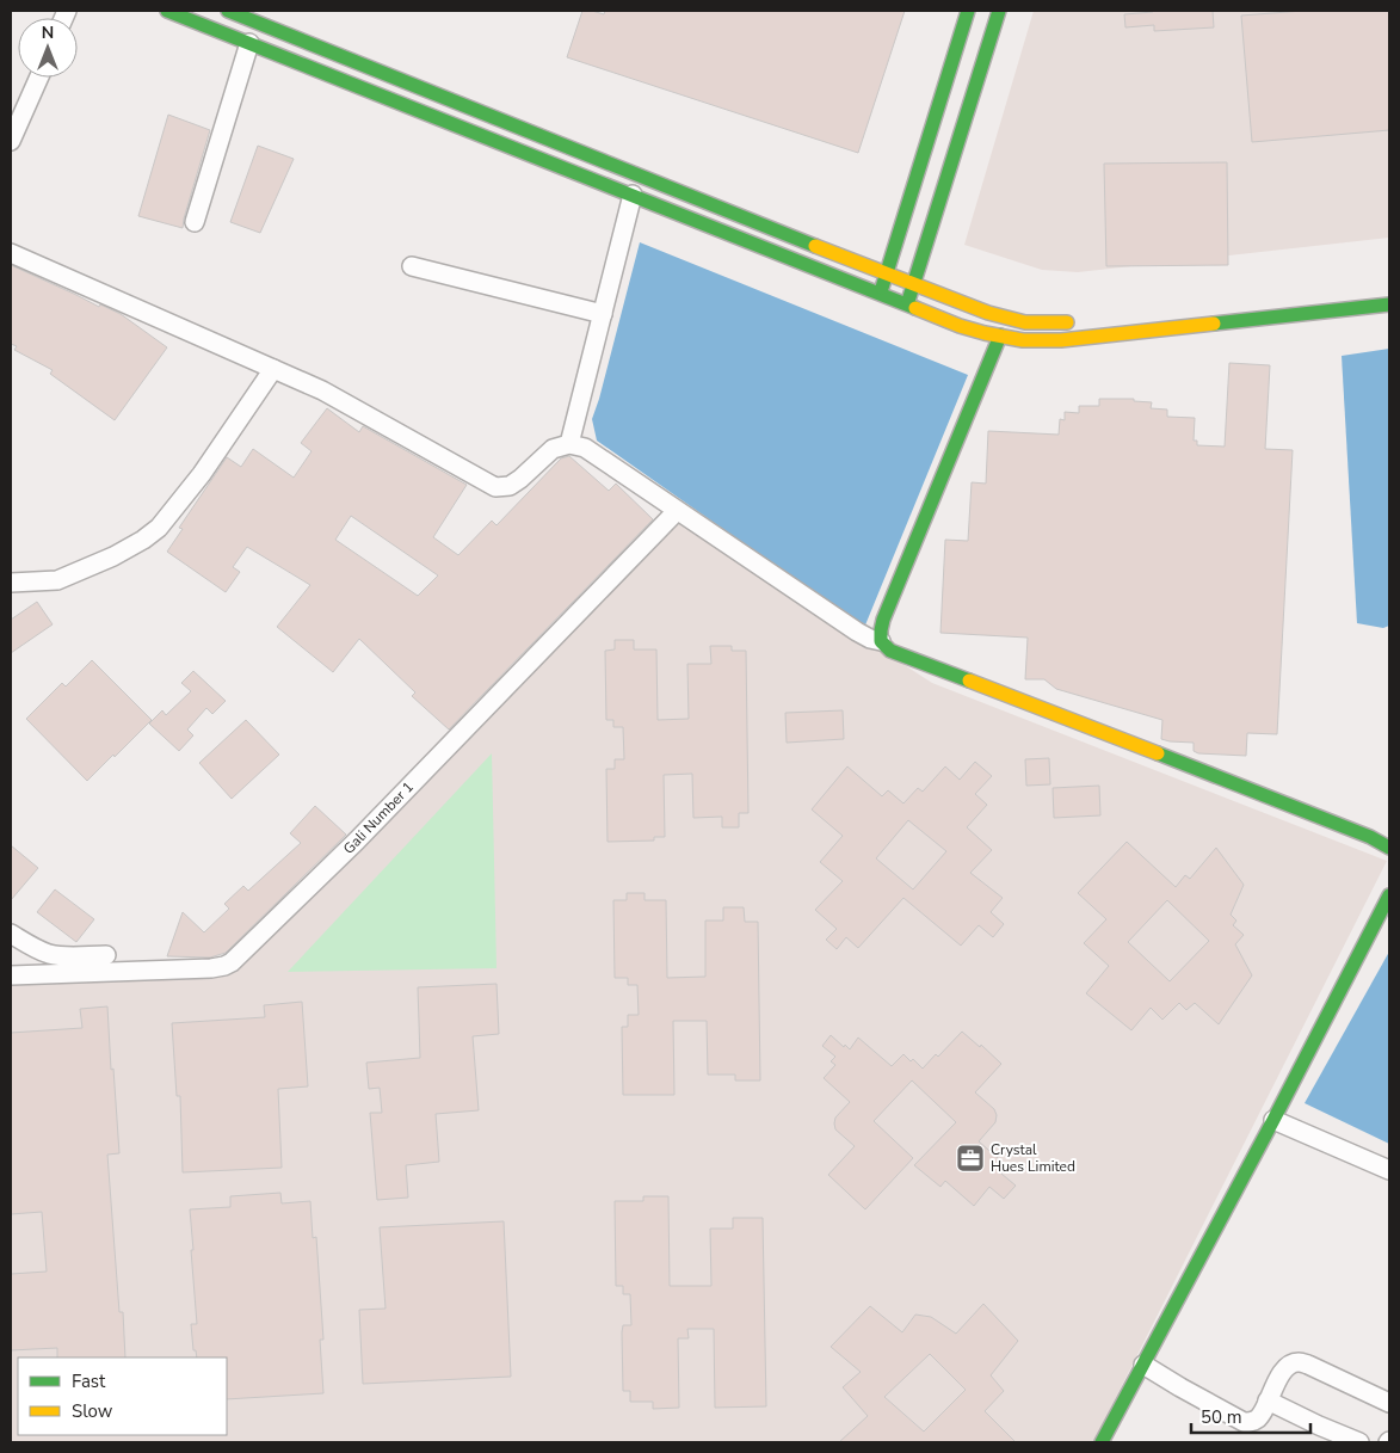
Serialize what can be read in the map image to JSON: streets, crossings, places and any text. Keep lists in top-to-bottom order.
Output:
{
  "streets": {
    "street": ["Gali Number 1"]
  },
  "places": {
    "office": ["Crystal Hues Limited"]
  },
  "legend": ["Fast", "Slow"],
  "scale_bar": "50 m",
  "north": "top"
}
